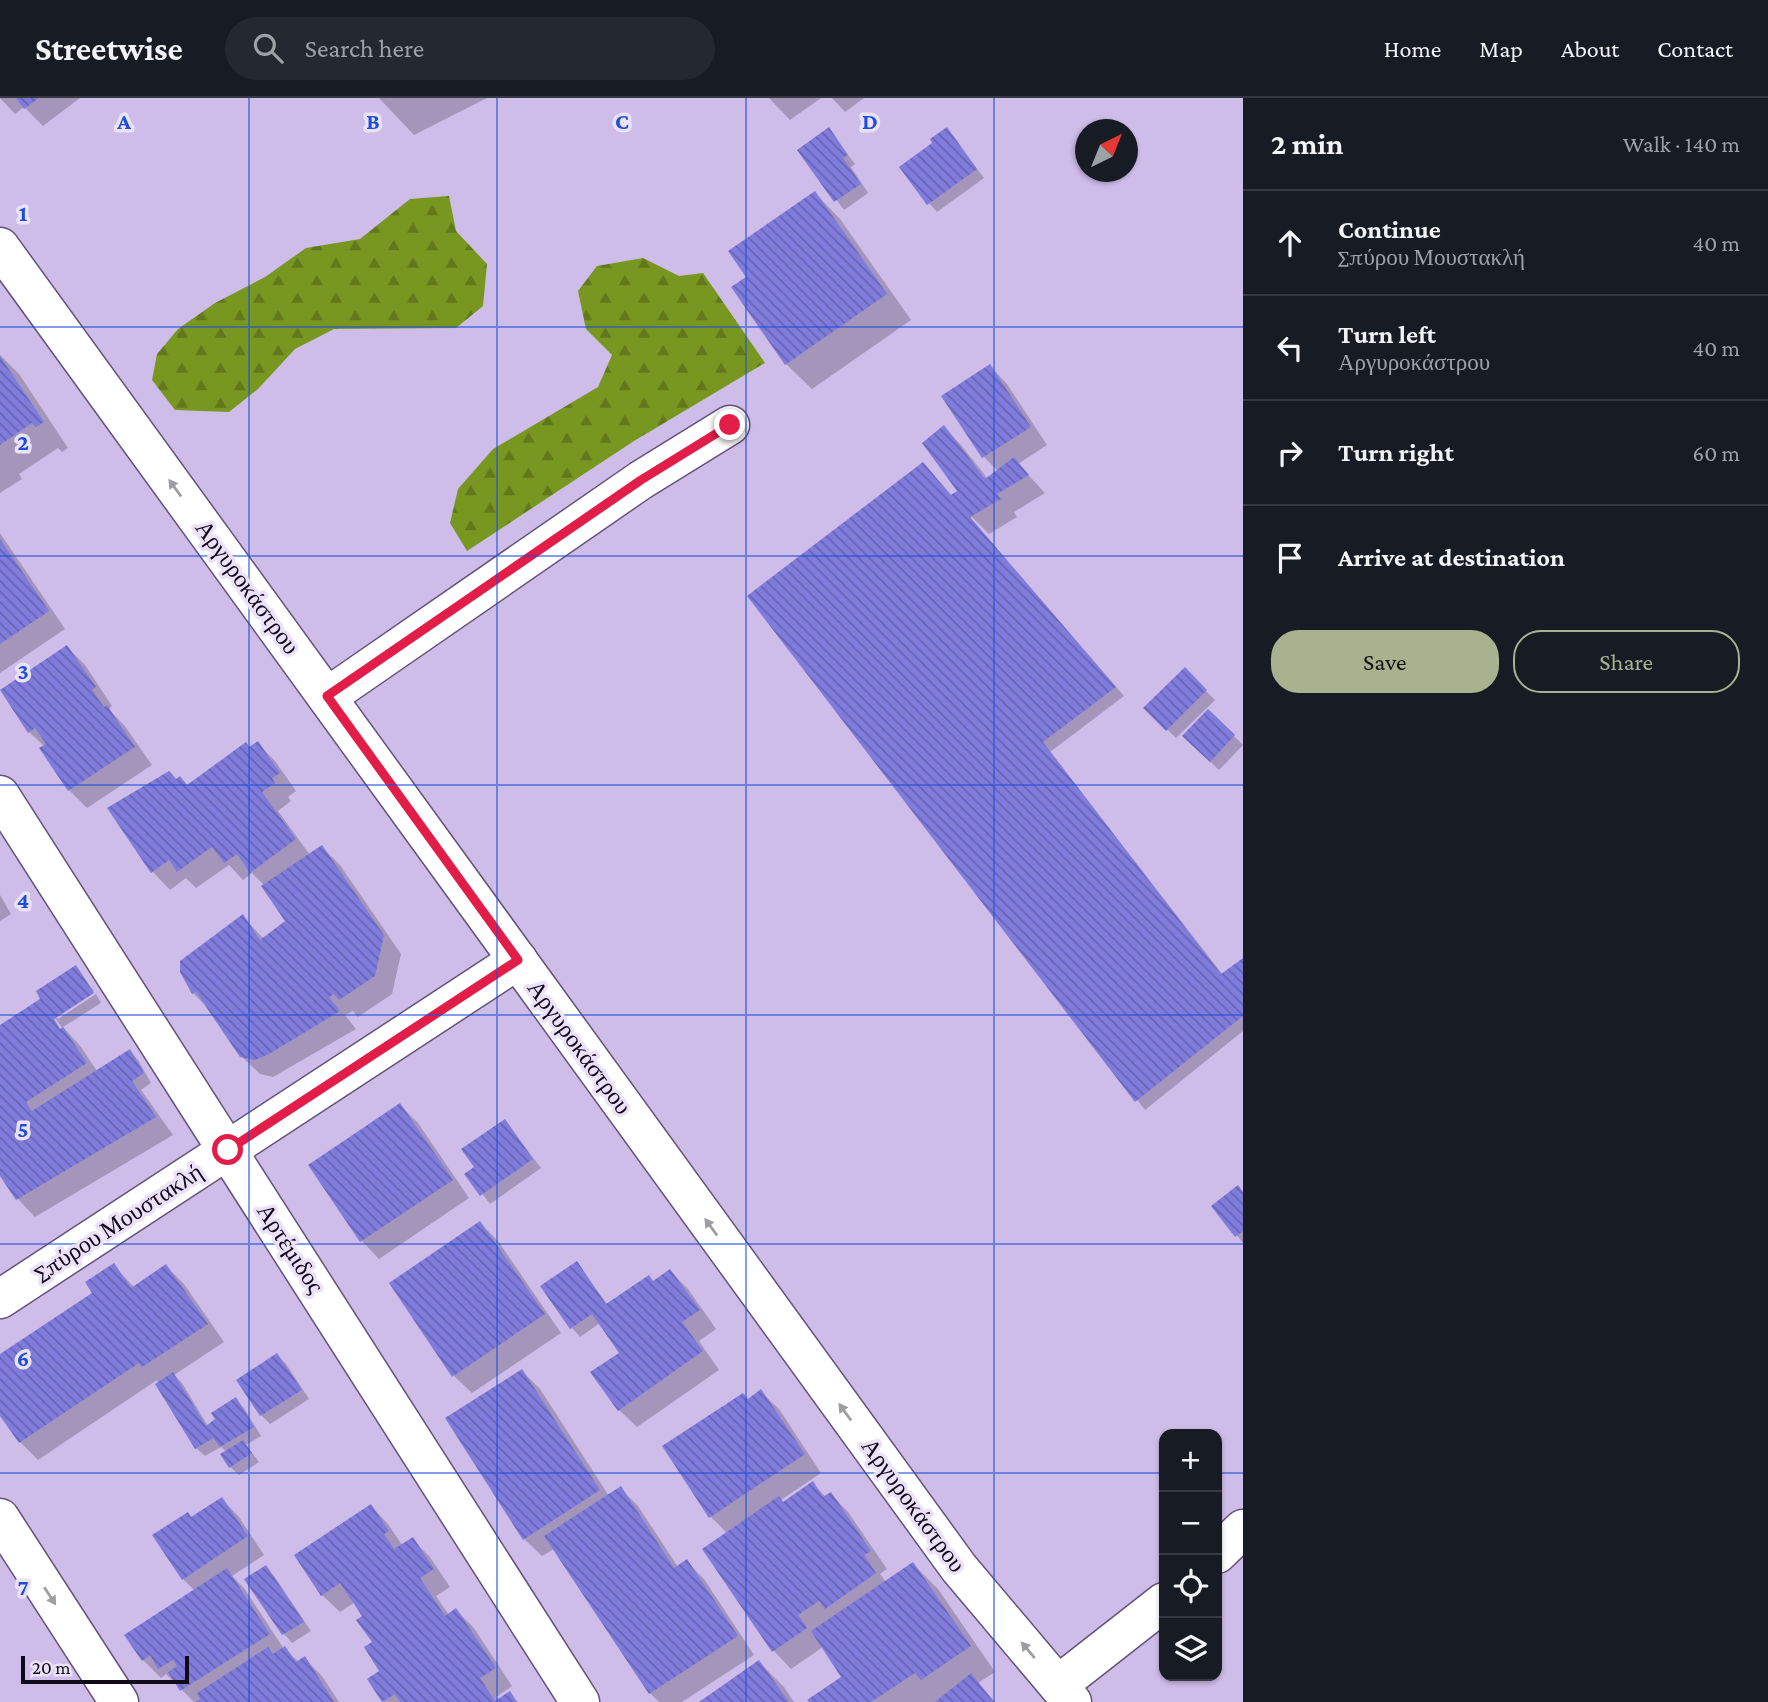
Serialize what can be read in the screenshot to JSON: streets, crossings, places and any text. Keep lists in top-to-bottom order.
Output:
{
  "streets": {
    "street": ["Αργυροκάστρου", "Σπύρου Μουστακλή", "Αρτέμιδος"]
  },
  "crossings": [
    ["Αργυροκάστρου", "Σπύρου Μουστακλή"],
    ["Σπύρου Μουστακλή", "Αρτέμιδος"]
  ],
  "one_way": ["Αργυροκάστρου"],
  "scale_bar": "20 m",
  "north": "top right",
  "page": {
    "header": "Streetwise",
    "search": "Search here",
    "nav": [
      "Home",
      "Map",
      "About",
      "Contact"
    ],
    "heading": ["2 min", "Walk · 140 m"],
    "list": [
      ["Continue", "Σπύρου Μουστακλή", "40 m"],
      ["Turn left", "Αργυροκάστρου", "40 m"],
      ["Turn right", "60 m"],
      "Arrive at destination"
    ],
    "buttons": ["Save", "Share"],
    "map_buttons": ["+", "−"],
    "scale": "20 m"
  },
  "grid": {
    "columns": [
      "A",
      "B",
      "C",
      "D"
    ],
    "rows": [
      "1",
      "2",
      "3",
      "4",
      "5",
      "6",
      "7"
    ]
  }
}
